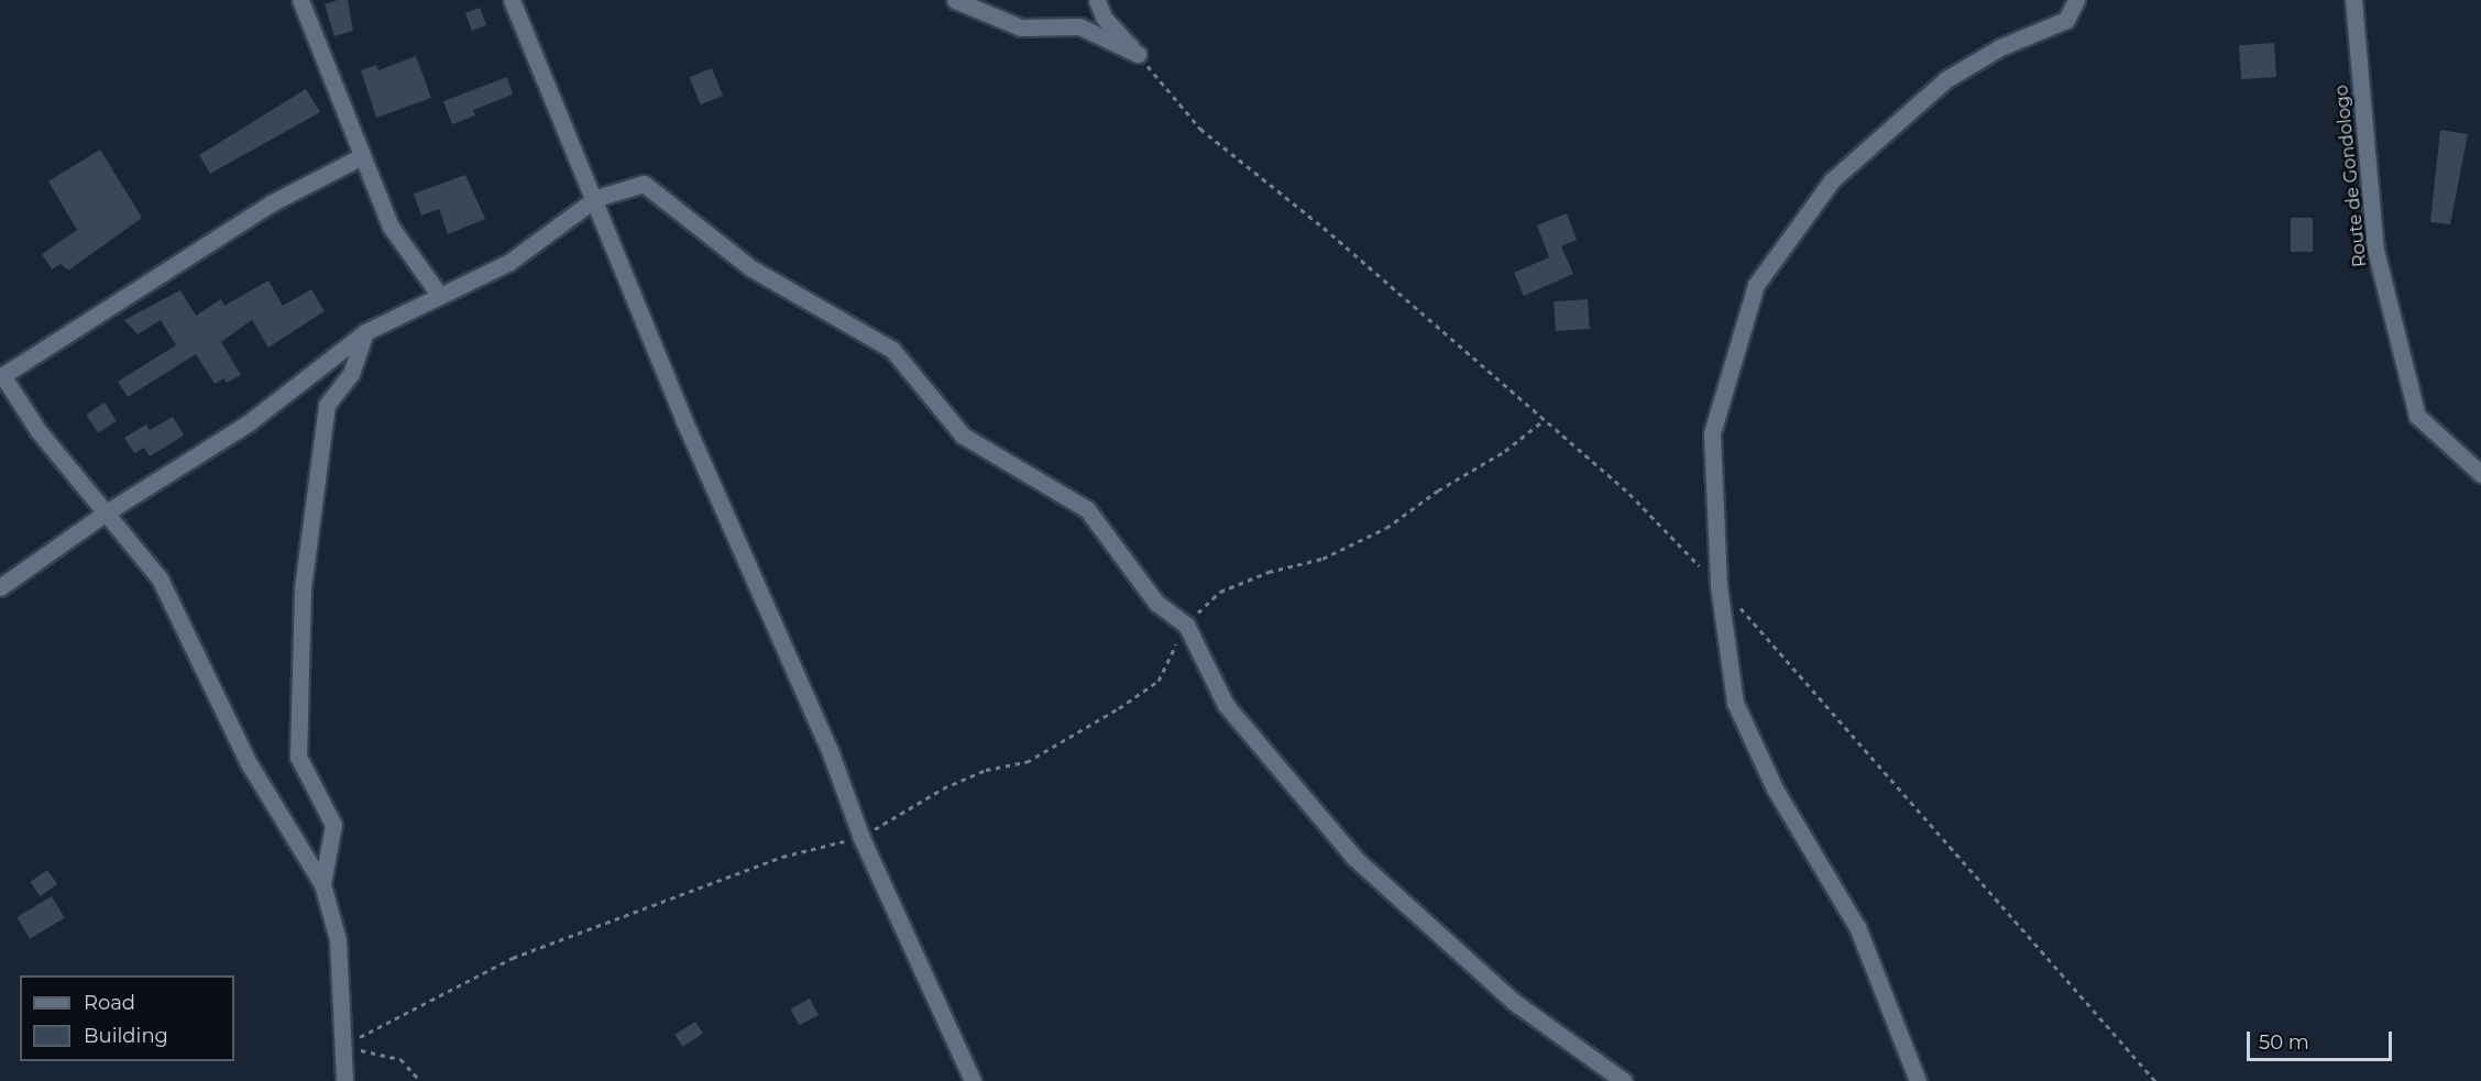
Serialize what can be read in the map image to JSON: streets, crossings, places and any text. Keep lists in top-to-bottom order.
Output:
{
  "streets": {
    "street": ["Route de Gondologo"]
  },
  "legend": ["Road", "Building"],
  "scale_bar": "50 m"
}
